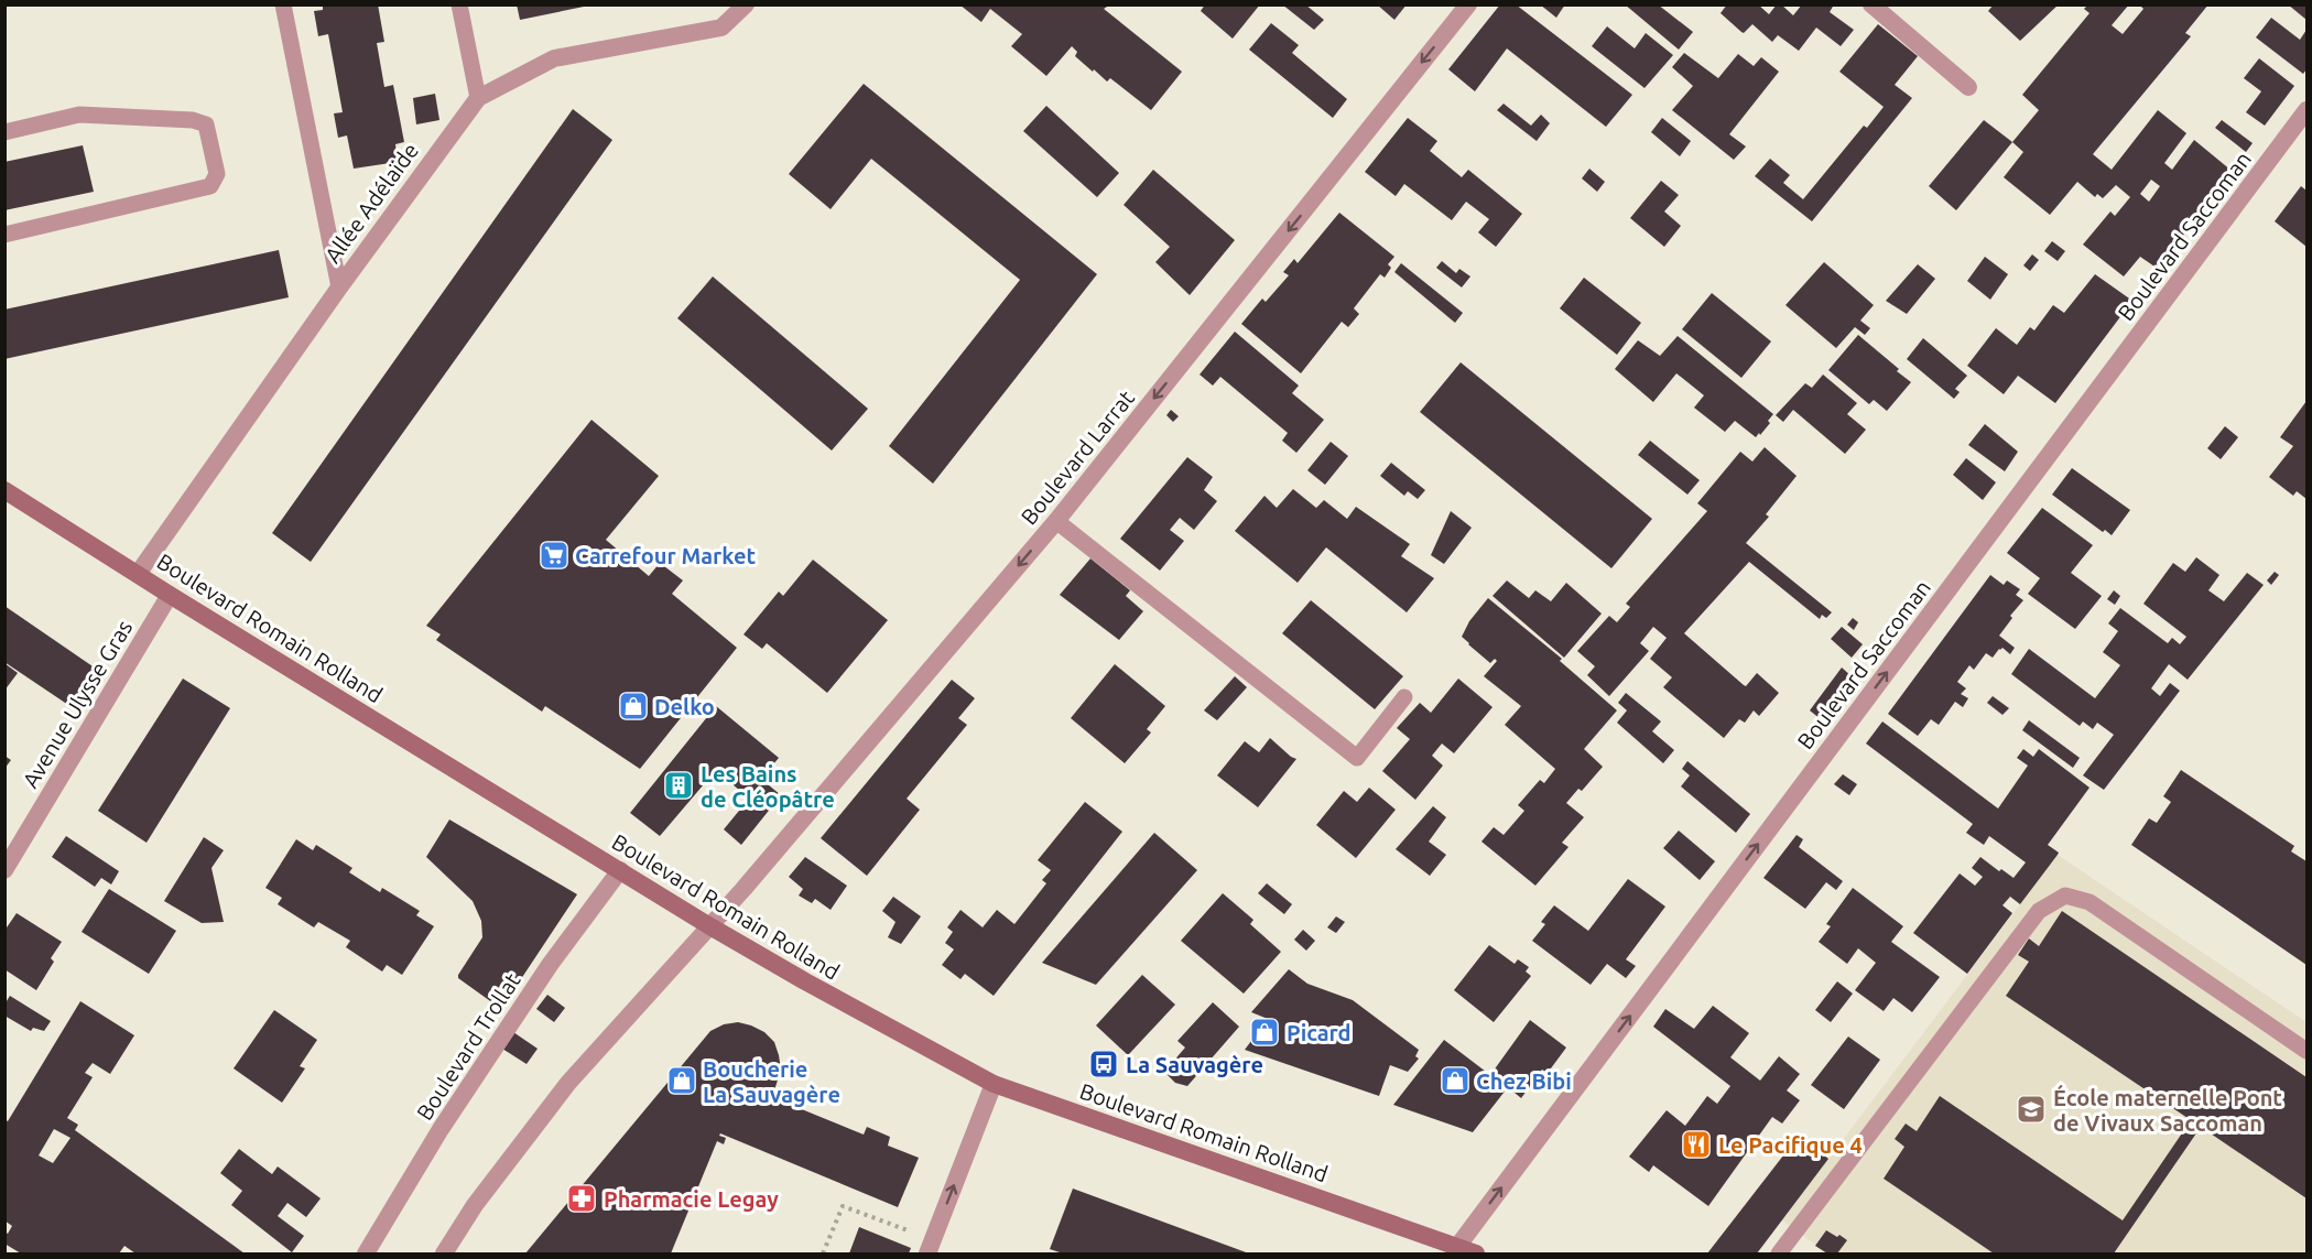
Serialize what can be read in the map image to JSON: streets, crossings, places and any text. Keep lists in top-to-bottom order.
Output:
{
  "streets": {
    "main road": ["Boulevard Romain Rolland"],
    "street": [
      "Allée Adélaïde",
      "Boulevard Saccoman",
      "Boulevard Larrat",
      "Avenue Ulysse Gras",
      "Boulevard Trollat"
    ]
  },
  "crossings": [
    ["Allée Adélaïde", "Boulevard Romain Rolland"],
    ["Boulevard Saccoman", "Boulevard Romain Rolland"],
    ["Boulevard Larrat", "Boulevard Romain Rolland"],
    ["Boulevard Romain Rolland", "Avenue Ulysse Gras"],
    ["Boulevard Romain Rolland", "Boulevard Trollat"]
  ],
  "one_way": ["Boulevard Saccoman", "Boulevard Larrat"],
  "places": {
    "supermarket": ["Carrefour Market"],
    "shop": [
      "Delko",
      "Picard",
      "Boucherie La Sauvagère",
      "Chez Bibi"
    ],
    "building": ["Les Bains de Cléopâtre"],
    "bus stop": ["La Sauvagère"],
    "school or university": ["École maternelle Pont de Vivaux Saccoman"],
    "restaurant": ["Le Pacifique 4"],
    "pharmacy": ["Pharmacie Legay"]
  }
}
